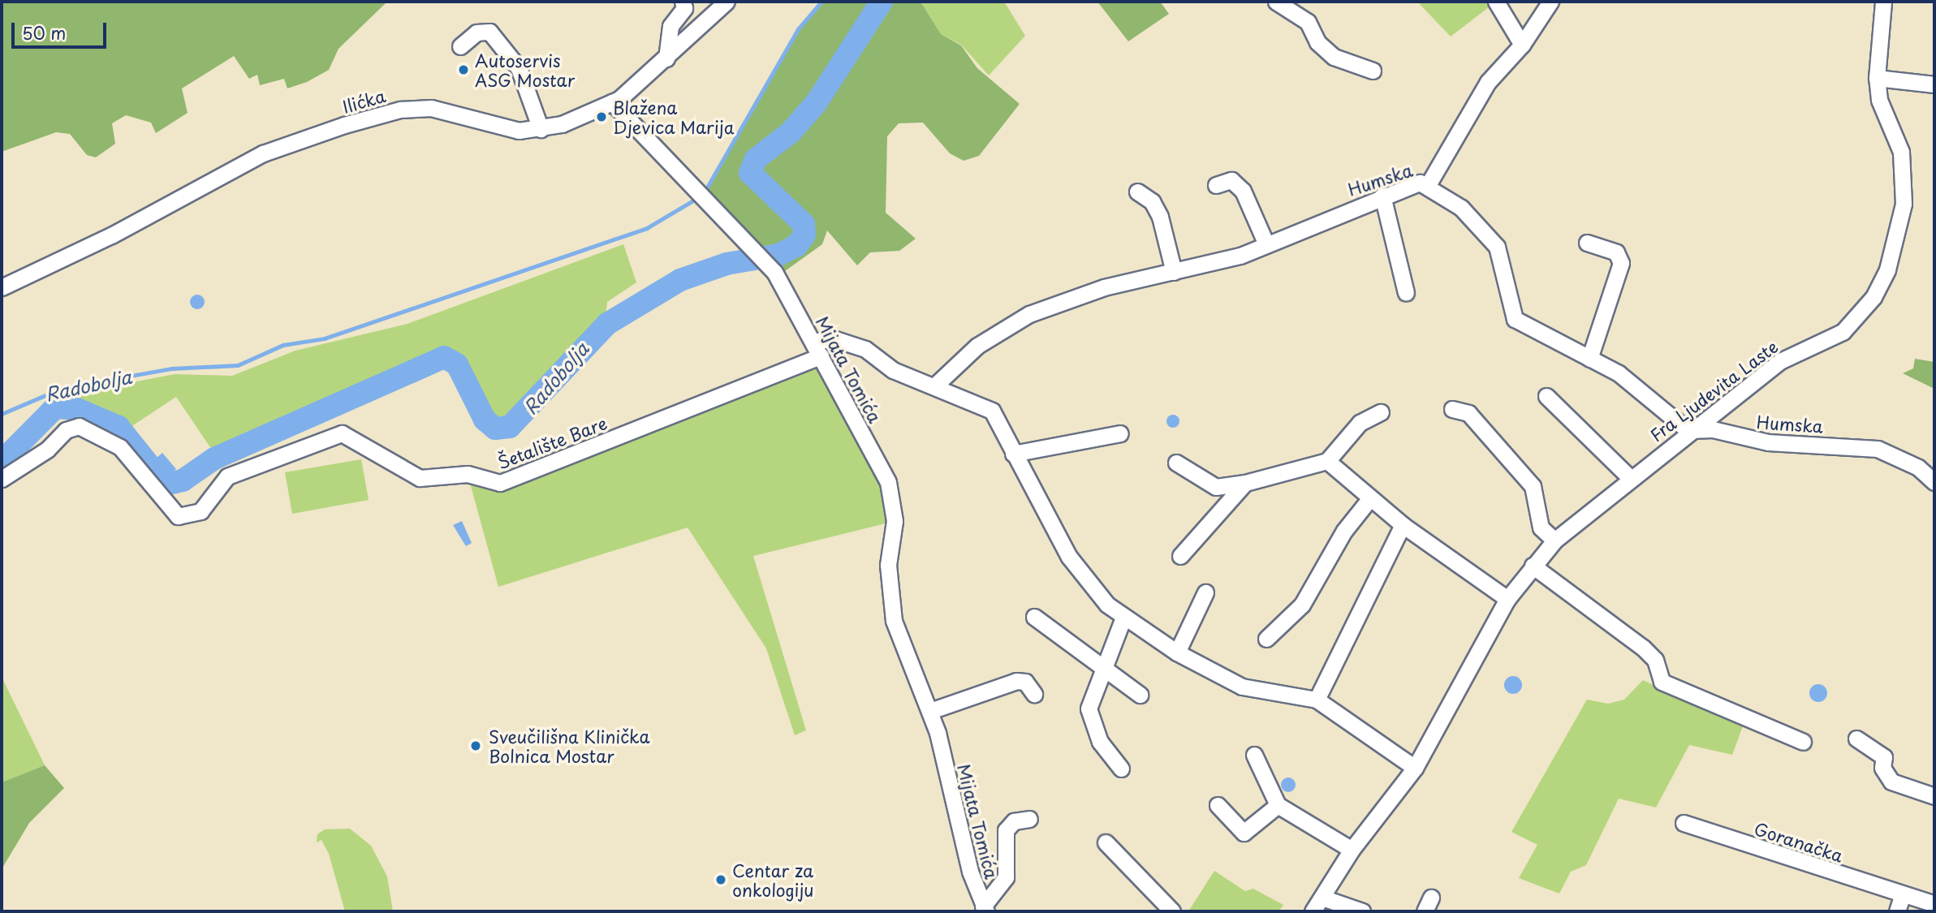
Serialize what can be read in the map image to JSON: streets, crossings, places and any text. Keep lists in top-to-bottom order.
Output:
{
  "streets": {
    "street": [
      "Ilićka",
      "Humska",
      "Mijata Tomića",
      "Fra Ljudevita Laste",
      "Šetalište Bare",
      "Goranačka"
    ]
  },
  "crossings": [
    ["Ilićka", "Mijata Tomića"],
    ["Humska", "Fra Ljudevita Laste"],
    ["Mijata Tomića", "Šetalište Bare"]
  ],
  "water": ["Radobolja"],
  "places": [
    "Autoservis ASG Mostar",
    "Blažena Djevica Marija",
    "Sveučilišna Klinička Bolnica Mostar",
    "Centar za onkologiju"
  ],
  "scale_bar": "50 m"
}
